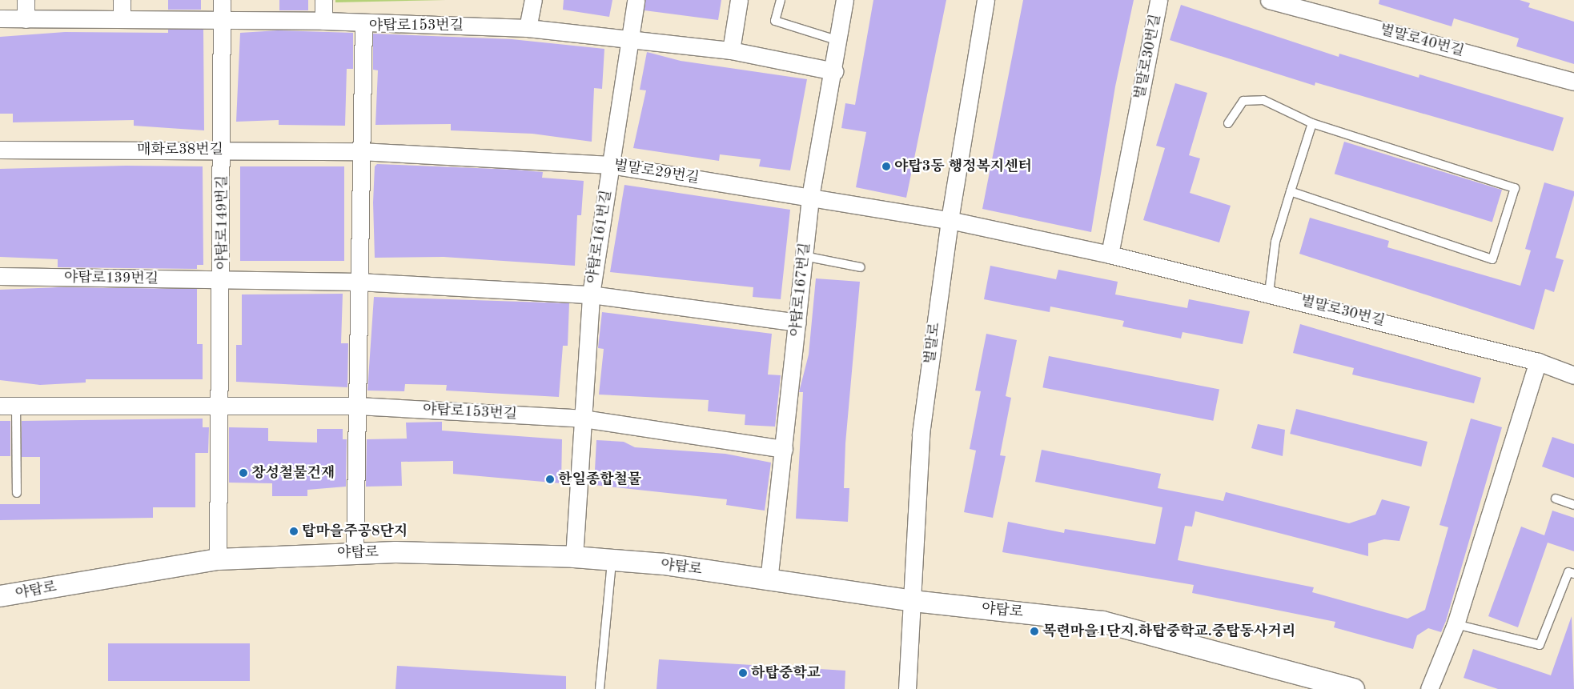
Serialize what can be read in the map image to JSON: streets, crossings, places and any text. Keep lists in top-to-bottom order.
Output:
{
  "streets": {
    "street": [
      "야탑로153번길",
      "벌말로40번길",
      "벌말로30번길",
      "매화로38번길",
      "벌말로29번길",
      "야탑로149번길",
      "야탑로161번길",
      "야탑로139번길",
      "야탑로167번길",
      "벌말로",
      "야탑로"
    ]
  },
  "crossings": [
    ["야탑로153번길", "매화로38번길"],
    ["야탑로153번길", "벌말로29번길"],
    ["야탑로153번길", "야탑로149번길"],
    ["야탑로153번길", "야탑로161번길"],
    ["야탑로153번길", "야탑로"],
    ["벌말로30번길", "벌말로29번길"],
    ["벌말로30번길", "벌말로"],
    ["매화로38번길", "벌말로29번길"],
    ["매화로38번길", "야탑로149번길"],
    ["벌말로29번길", "야탑로161번길"],
    ["벌말로29번길", "야탑로167번길"],
    ["벌말로29번길", "벌말로"],
    ["야탑로149번길", "야탑로139번길"],
    ["야탑로149번길", "야탑로"],
    ["야탑로161번길", "야탑로167번길"],
    ["야탑로161번길", "야탑로"],
    ["야탑로167번길", "야탑로"],
    ["벌말로", "야탑로"]
  ],
  "places": [
    "야탑3동 행정복지센터",
    "창성철물건재",
    "한일종합철물",
    "탑마을주공8단지",
    "목련마을1단지.하탑중학교.중탑동사거리",
    "하탑중학교"
  ]
}
